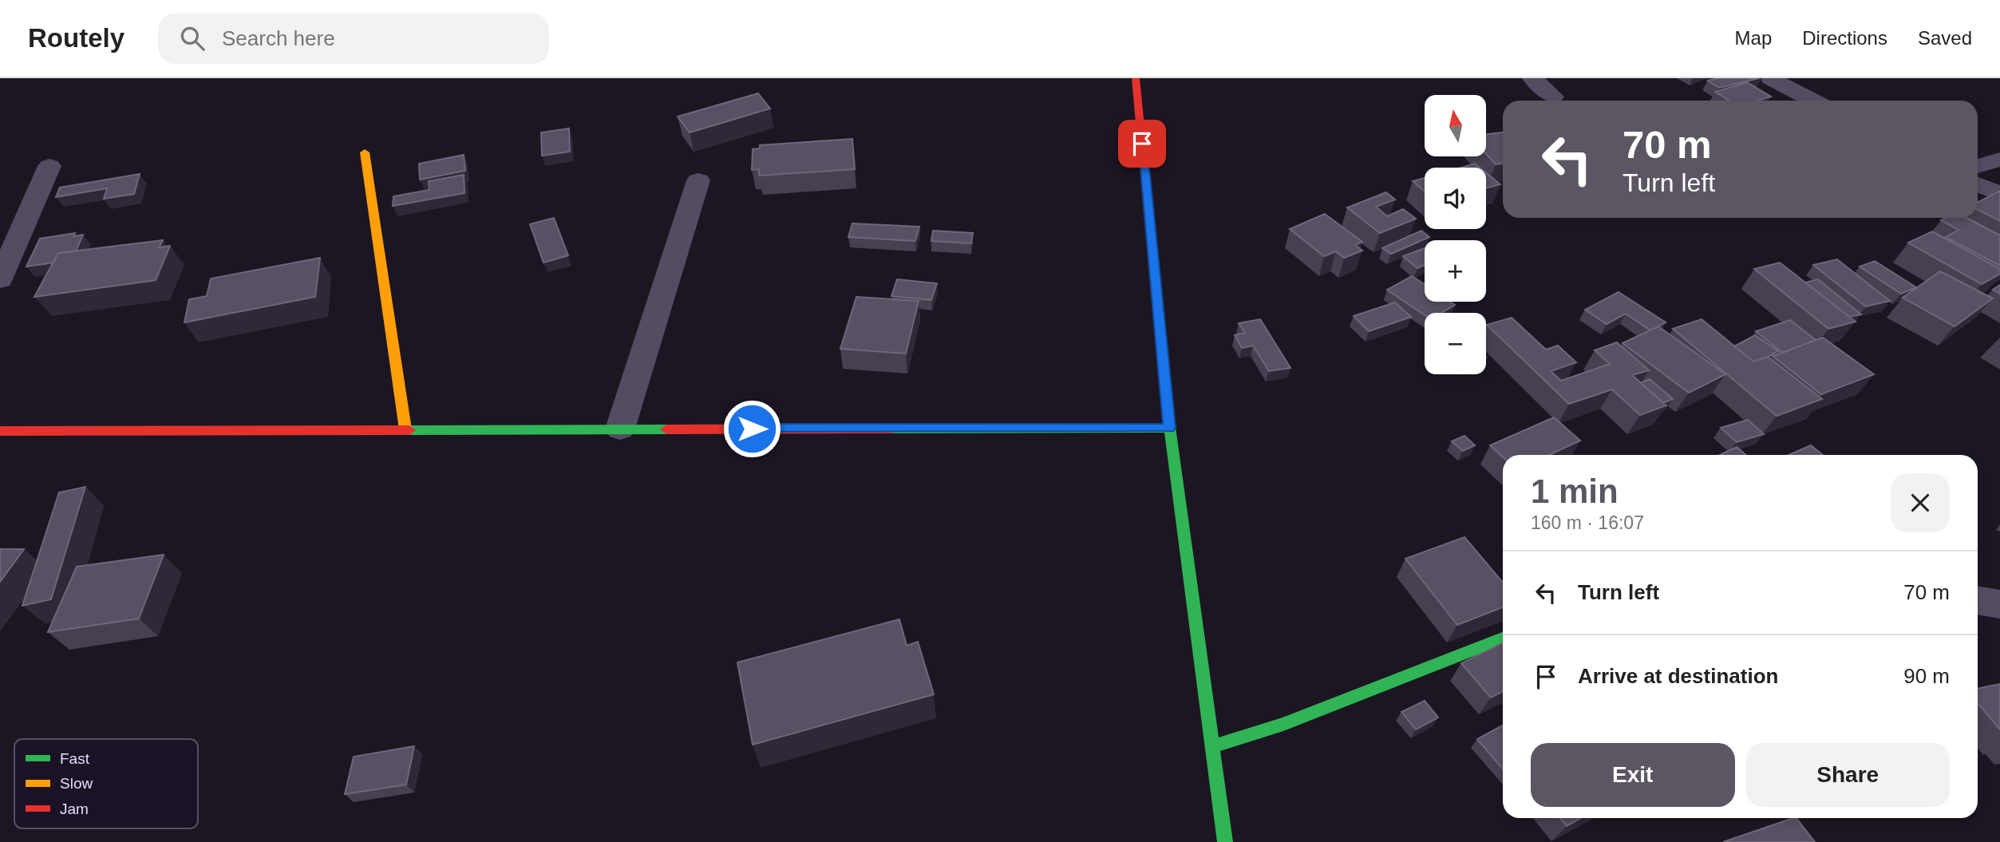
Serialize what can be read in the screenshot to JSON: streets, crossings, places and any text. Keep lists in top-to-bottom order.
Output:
{
  "legend": ["Fast", "Slow", "Jam"],
  "north": "top",
  "page": {
    "header": "Routely",
    "search": "Search here",
    "nav": ["Map", "Directions", "Saved"],
    "map_buttons": ["+", "−"],
    "turn": ["70 m", "Turn left"],
    "heading": ["1 min", "160 m · 16:07"],
    "list": [
      {
        "name": "Turn left",
        "value": "70 m"
      },
      {
        "name": "Arrive at destination",
        "value": "90 m"
      }
    ],
    "buttons": ["Exit", "Share"]
  }
}
